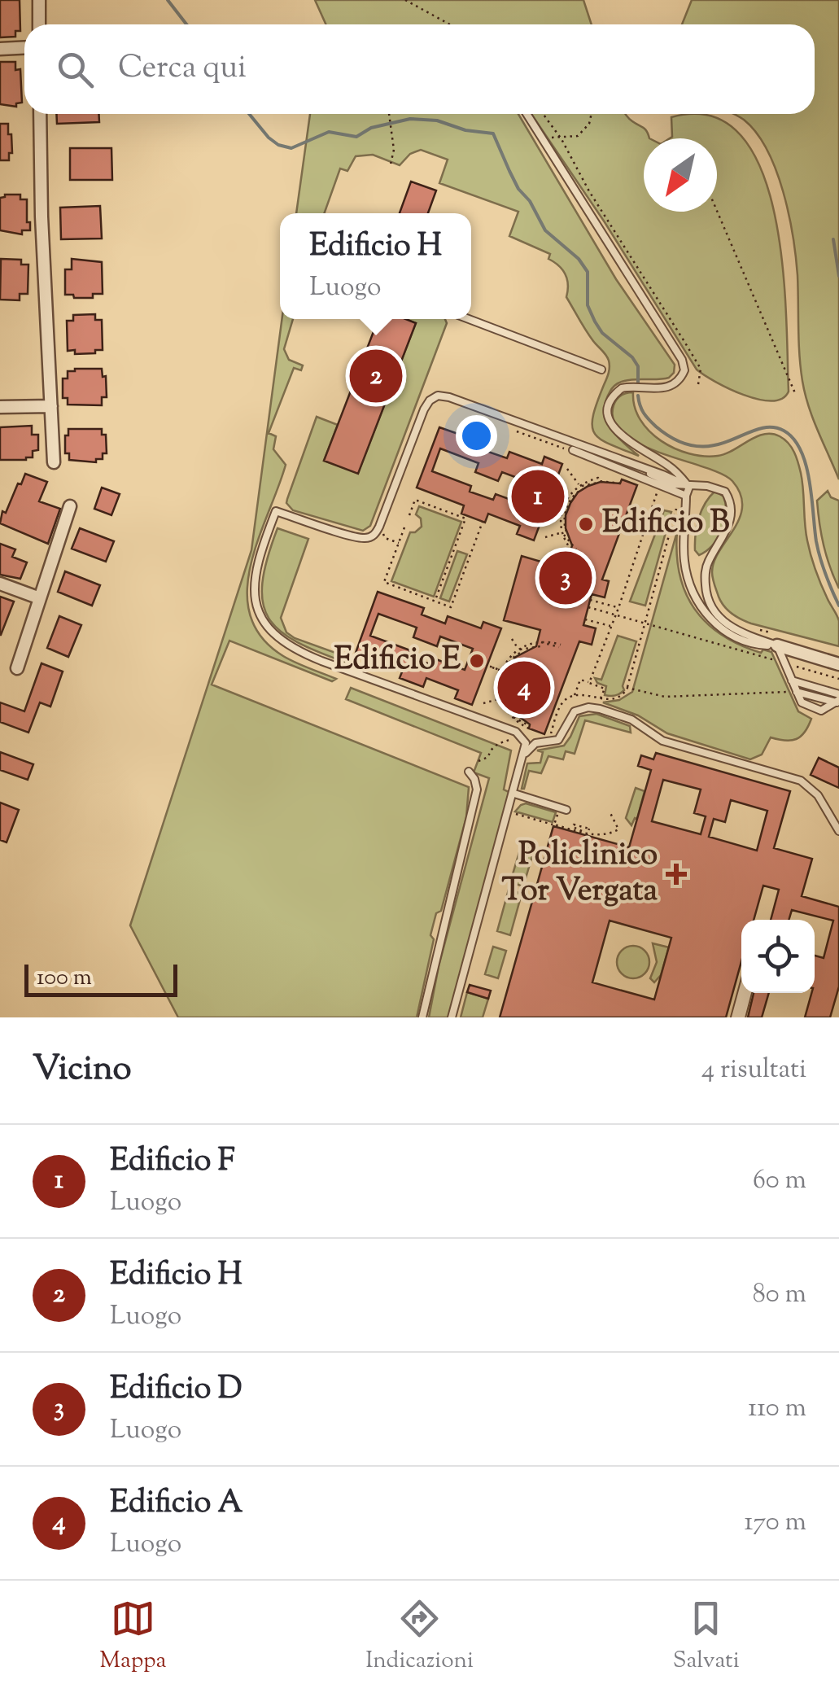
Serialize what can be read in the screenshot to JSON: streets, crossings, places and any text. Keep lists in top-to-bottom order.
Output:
{
  "places": {
    "other": ["Edificio B", "Edificio E"],
    "health": ["Policlinico Tor Vergata"]
  },
  "scale_bar": "100 m",
  "north": "bottom left",
  "page": {
    "search": "Cerca qui",
    "popup": ["Edificio H", "Luogo"],
    "pins": [
      "2",
      "1",
      "3",
      "4"
    ],
    "scale": "100 m",
    "heading": ["Vicino", "4 risultati"],
    "list": [
      {
        "mark": "1",
        "name": "Edificio F",
        "note": "Luogo",
        "value": "60 m"
      },
      {
        "mark": "2",
        "name": "Edificio H",
        "note": "Luogo",
        "value": "80 m"
      },
      {
        "mark": "3",
        "name": "Edificio D",
        "note": "Luogo",
        "value": "110 m"
      },
      {
        "mark": "4",
        "name": "Edificio A",
        "note": "Luogo",
        "value": "170 m"
      }
    ],
    "nav": ["Mappa", "Indicazioni", "Salvati"]
  }
}
